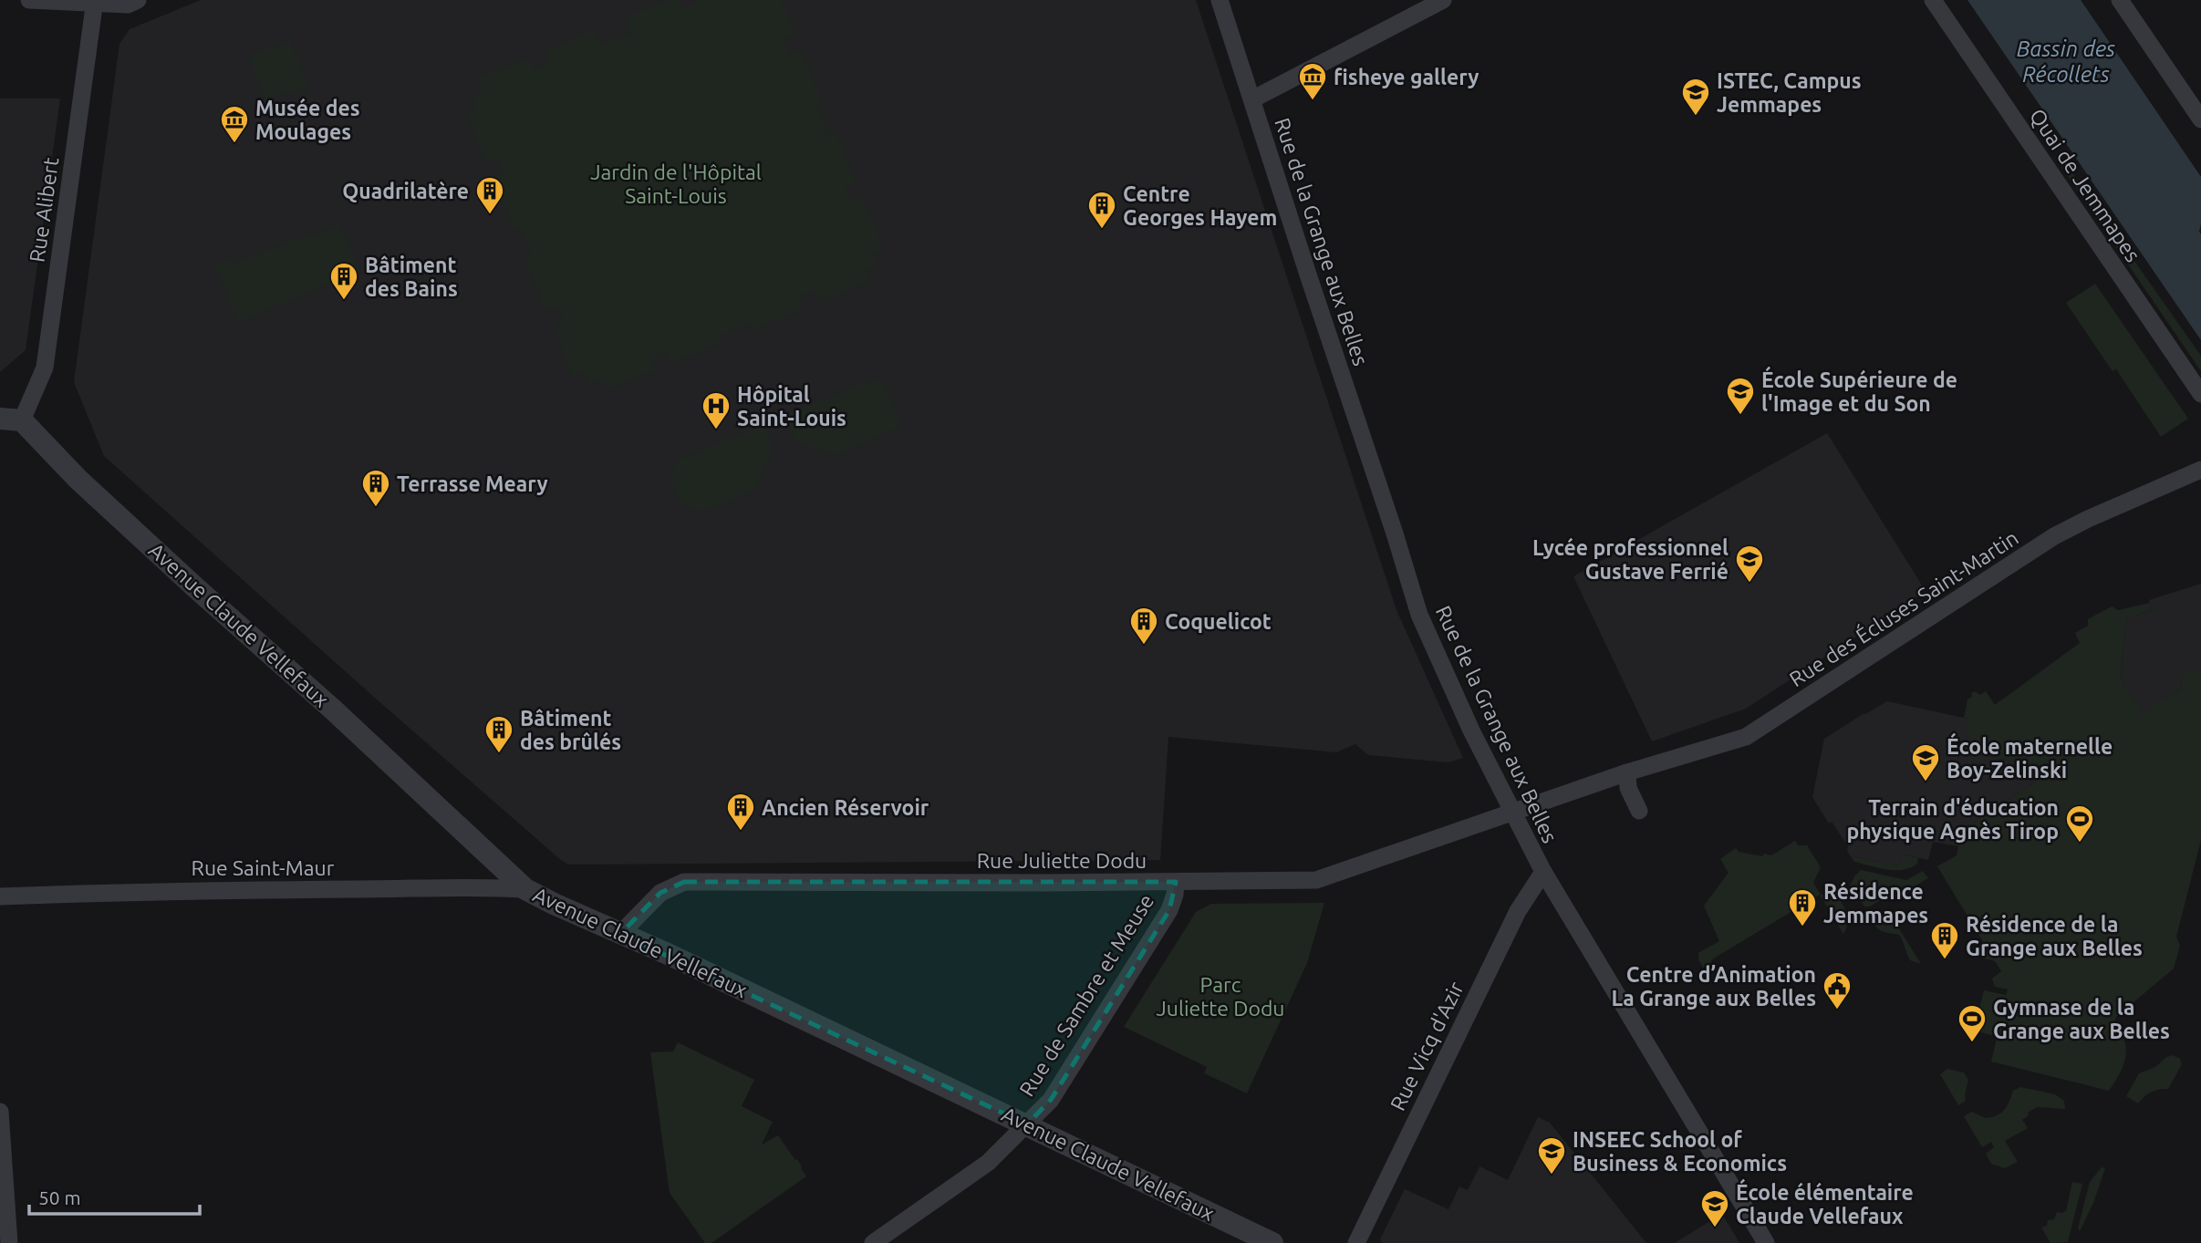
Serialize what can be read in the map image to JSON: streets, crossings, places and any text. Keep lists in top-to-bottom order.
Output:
{
  "streets": {
    "street": [
      "Quai de Jemmapes",
      "Rue Alibert",
      "Rue de la Grange aux Belles",
      "Rue des Écluses Saint-Martin",
      "Avenue Claude Vellefaux",
      "Rue Juliette Dodu",
      "Rue Saint-Maur",
      "Rue de Sambre et Meuse",
      "Rue Vicq d'Azir"
    ]
  },
  "crossings": [
    ["Rue Alibert", "Avenue Claude Vellefaux"],
    ["Rue de la Grange aux Belles", "Rue des Écluses Saint-Martin"],
    ["Rue de la Grange aux Belles", "Rue Juliette Dodu"],
    ["Rue de la Grange aux Belles", "Rue Vicq d'Azir"],
    ["Rue des Écluses Saint-Martin", "Rue Juliette Dodu"],
    ["Avenue Claude Vellefaux", "Rue Juliette Dodu"],
    ["Avenue Claude Vellefaux", "Rue Saint-Maur"],
    ["Avenue Claude Vellefaux", "Rue de Sambre et Meuse"],
    ["Rue Juliette Dodu", "Rue de Sambre et Meuse"]
  ],
  "water": ["Bassin des Récollets"],
  "parks": ["Jardin de l'Hôpital Saint-Louis", "Parc Juliette Dodu"],
  "places": {
    "museum": ["fisheye gallery", "Musée des Moulages"],
    "school or university": [
      "ISTEC, Campus Jemmapes",
      "École Supérieure de l'Image et du Son",
      "Lycée professionnel Gustave Ferrié",
      "École maternelle Boy-Zelinski",
      "INSEEC School of Business & Economics",
      "École élémentaire Claude Vellefaux"
    ],
    "building": [
      "Quadrilatère",
      "Centre Georges Hayem",
      "Bâtiment des Bains",
      "Terrasse Meary",
      "Coquelicot",
      "Bâtiment des brûlés",
      "Ancien Réservoir",
      "Résidence Jemmapes",
      "Résidence de la Grange aux Belles"
    ],
    "hospital": ["Hôpital Saint-Louis"],
    "sports": ["Terrain d'éducation physique Agnès Tirop", "Gymnase de la Grange aux Belles"],
    "public building": ["Centre d’Animation La Grange aux Belles"]
  },
  "scale_bar": "50 m"
}
